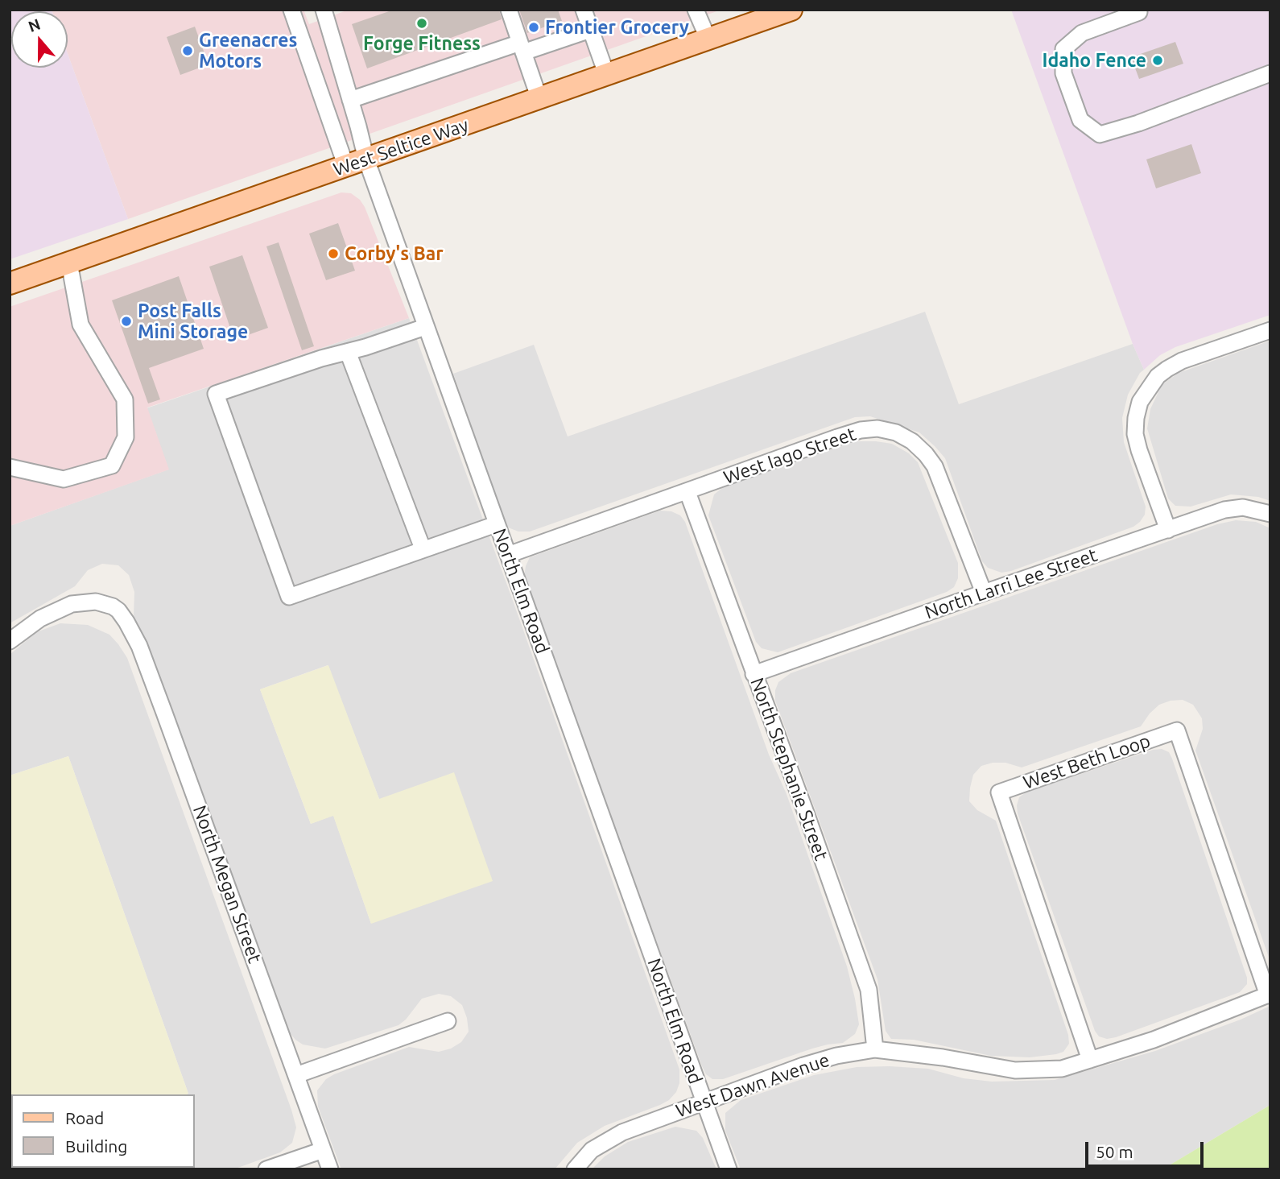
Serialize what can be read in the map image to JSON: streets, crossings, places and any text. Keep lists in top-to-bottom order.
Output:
{
  "streets": {
    "main road": ["West Seltice Way"],
    "street": [
      "West Iago Street",
      "North Larri Lee Street",
      "North Elm Road",
      "West Beth Loop",
      "North Stephanie Street",
      "North Megan Street",
      "West Dawn Avenue"
    ]
  },
  "crossings": [
    ["West Seltice Way", "North Elm Road"],
    ["West Iago Street", "North Larri Lee Street"],
    ["West Iago Street", "North Elm Road"],
    ["West Iago Street", "North Stephanie Street"],
    ["North Larri Lee Street", "North Stephanie Street"],
    ["North Elm Road", "West Dawn Avenue"],
    ["West Beth Loop", "West Dawn Avenue"],
    ["North Stephanie Street", "West Dawn Avenue"]
  ],
  "places": [
    "Forge Fitness",
    "Frontier Grocery",
    "Greenacres Motors",
    "Idaho Fence",
    "Corby's Bar",
    "Post Falls Mini Storage"
  ],
  "legend": ["Road", "Building"],
  "scale_bar": "50 m",
  "north": "top"
}
